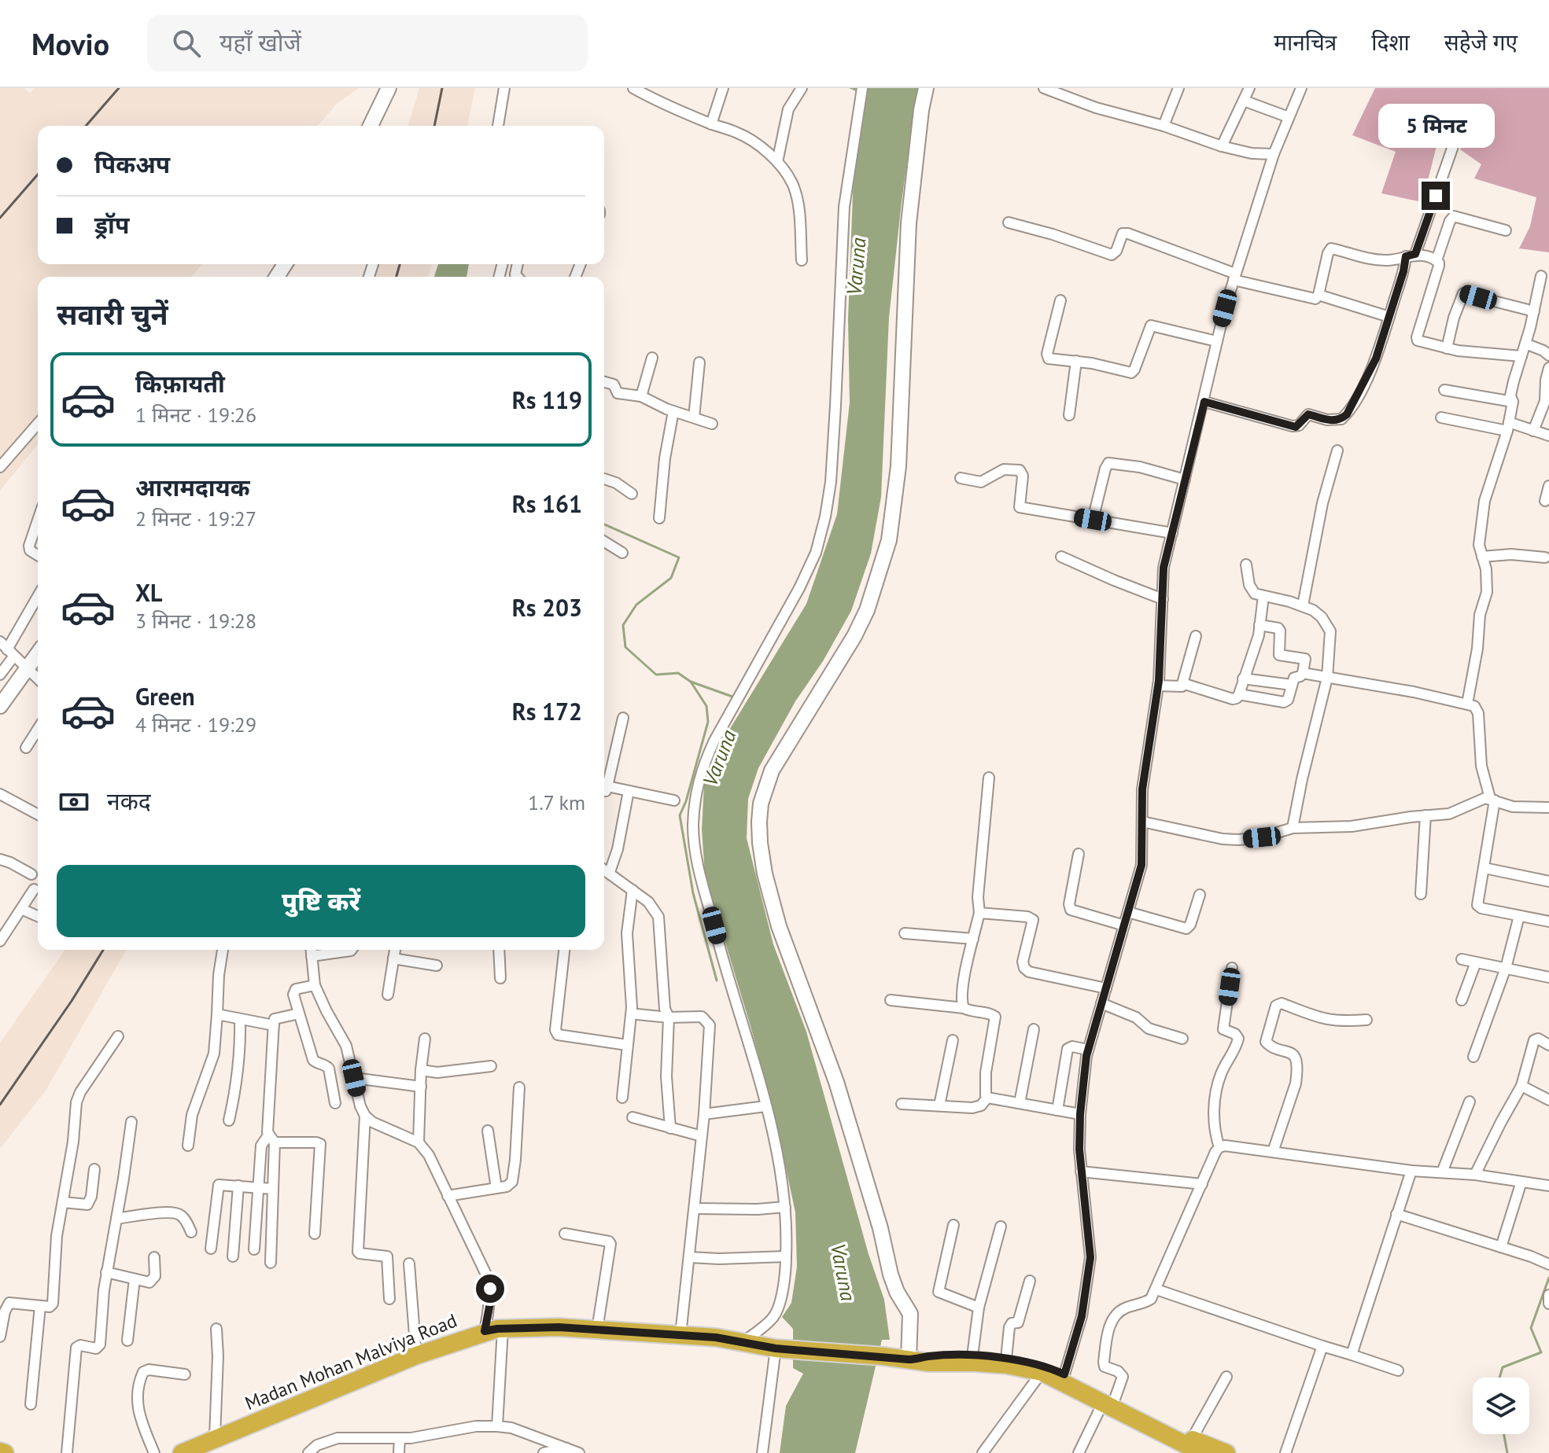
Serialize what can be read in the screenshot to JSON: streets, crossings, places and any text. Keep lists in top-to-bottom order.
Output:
{
  "streets": {
    "highway": ["Madan Mohan Malviya Road"]
  },
  "water": ["Varuna"],
  "page": {
    "header": "Movio",
    "search": "यहाँ खोजें",
    "nav": ["मानचित्र", "दिशा", "सहेजे गए"],
    "bubble": "5 मिनट",
    "banner": ["पिकअप", "ड्रॉप"],
    "heading": "सवारी चुनें",
    "list": [
      {
        "name": "किफ़ायती",
        "note": "1 मिनट · 19:26",
        "value": "Rs 119"
      },
      {
        "name": "आरामदायक",
        "note": "2 मिनट · 19:27",
        "value": "Rs 161"
      },
      {
        "name": "XL",
        "note": "3 मिनट · 19:28",
        "value": "Rs 203"
      },
      {
        "name": "Green",
        "note": "4 मिनट · 19:29",
        "value": "Rs 172"
      }
    ],
    "pay": ["नकद", "1.7 km"],
    "buttons": "पुष्टि करें"
  }
}
